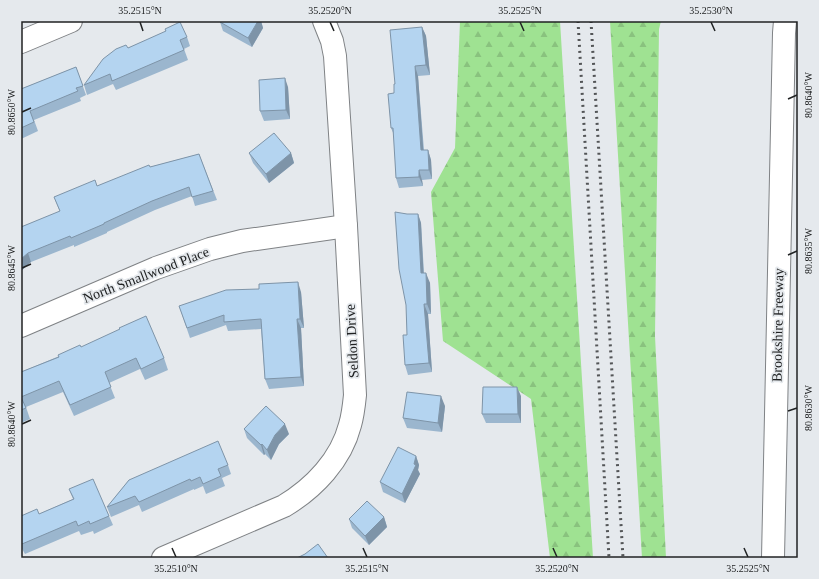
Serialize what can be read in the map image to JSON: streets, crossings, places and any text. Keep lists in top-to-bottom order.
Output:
{
  "streets": {
    "main road": ["North Smallwood Place", "Brookshire Freeway", "Seldon Drive"]
  },
  "crossings": [
    ["North Smallwood Place", "Seldon Drive"]
  ],
  "coordinates": [
    "35.2515°N",
    "35.2520°N",
    "35.2525°N",
    "35.2530°N",
    "80.8640°W",
    "80.8650°W",
    "80.8635°W",
    "80.8645°W",
    "80.8630°W",
    "35.2510°N"
  ]
}
